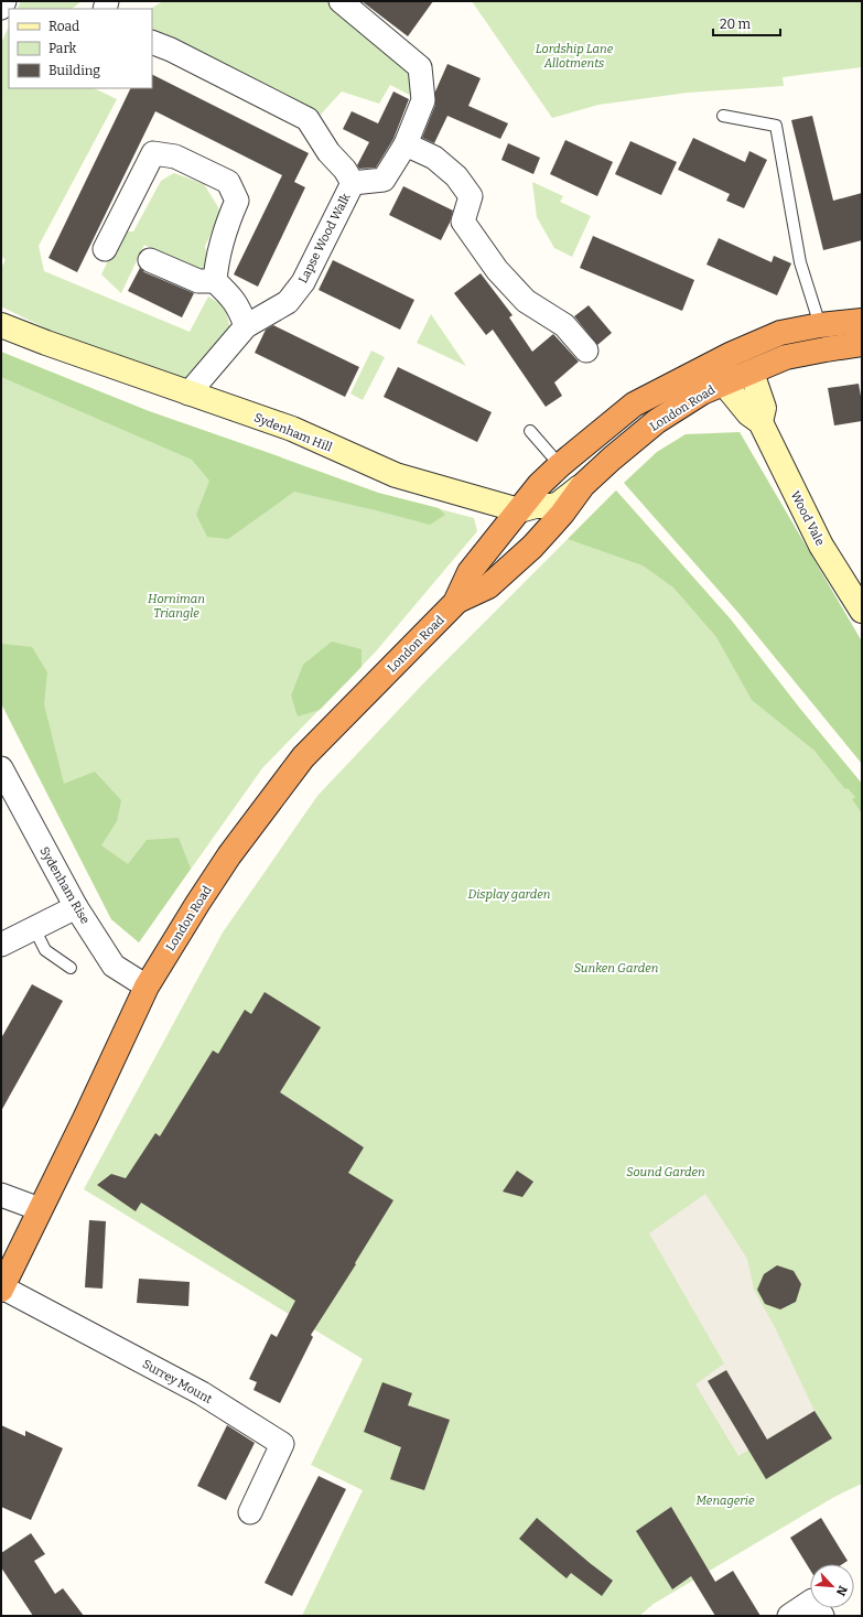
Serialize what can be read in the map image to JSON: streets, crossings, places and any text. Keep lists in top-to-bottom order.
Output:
{
  "streets": {
    "highway": ["London Road"],
    "street": [
      "Lapse Wood Walk",
      "Sydenham Hill",
      "Wood Vale",
      "Sydenham Rise",
      "Surrey Mount"
    ]
  },
  "crossings": [
    ["Lapse Wood Walk", "Sydenham Hill"],
    ["London Road", "Sydenham Hill"],
    ["London Road", "Wood Vale"],
    ["London Road", "Sydenham Rise"],
    ["London Road", "Surrey Mount"]
  ],
  "parks": [
    "Lordship Lane Allotments",
    "Horniman Triangle",
    "Display garden",
    "Sunken Garden",
    "Sound Garden",
    "Menagerie"
  ],
  "legend": ["Road", "Park", "Building"],
  "scale_bar": "20 m",
  "north": "bottom right"
}
